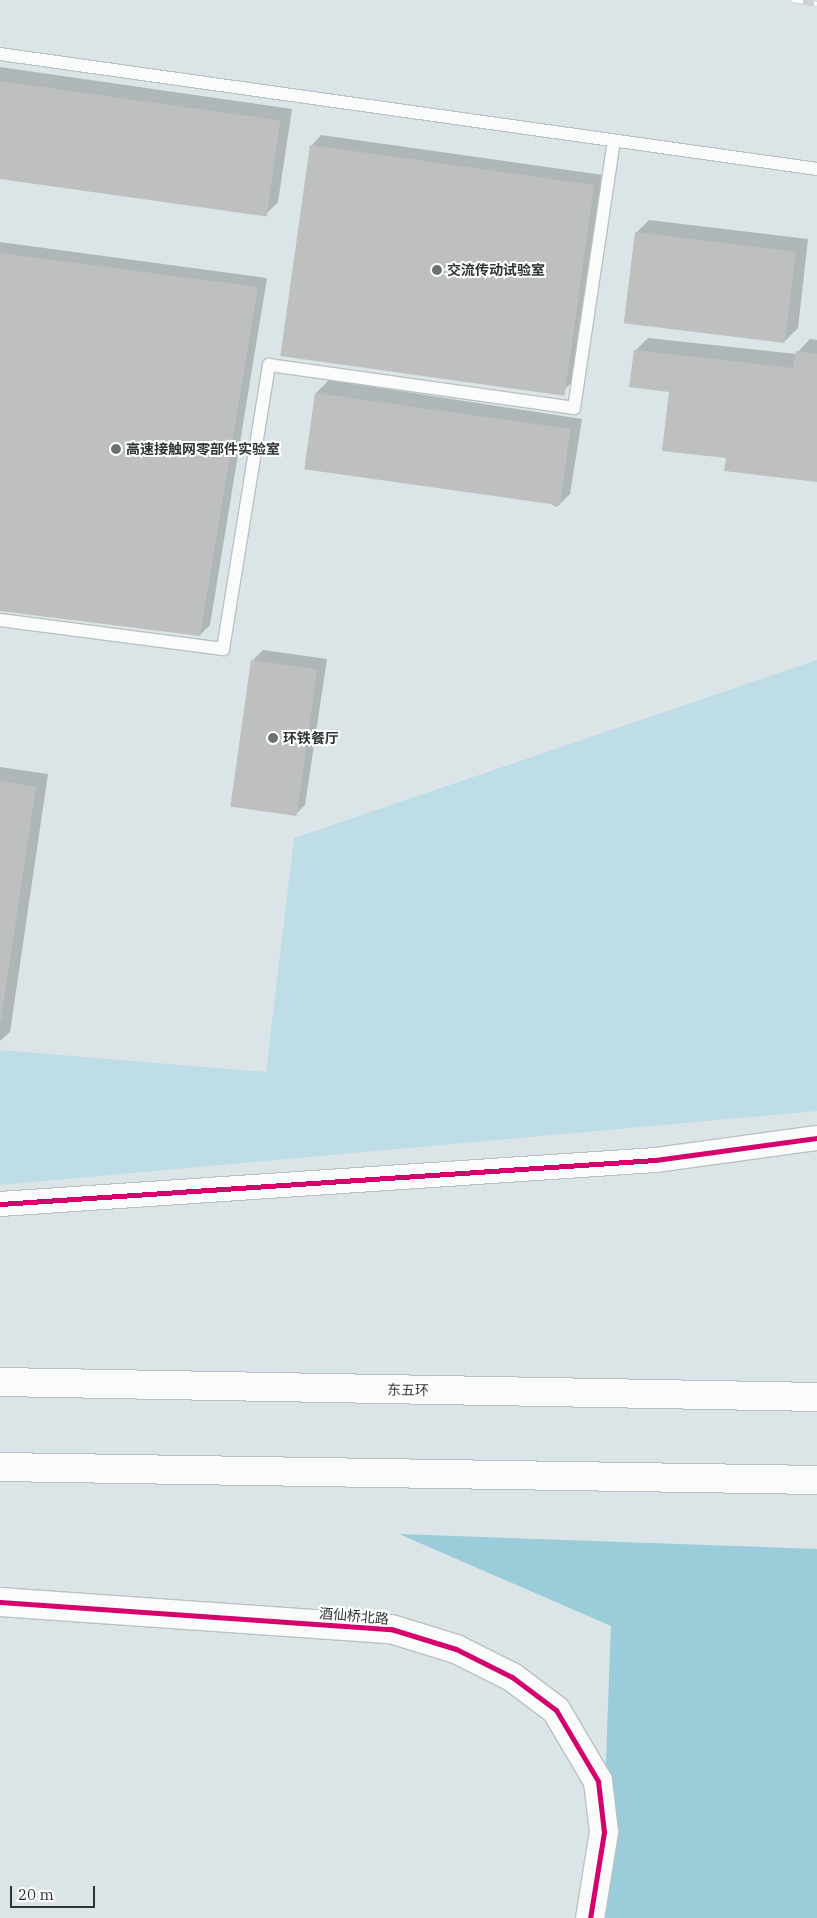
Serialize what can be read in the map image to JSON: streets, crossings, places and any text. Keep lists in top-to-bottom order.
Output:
{
  "streets": {
    "main road": ["东五环", "酒仙桥北路"]
  },
  "places": ["交流传动试验室", "高速接触网零部件实验室", "环铁餐厅"],
  "scale_bar": "20 m"
}
